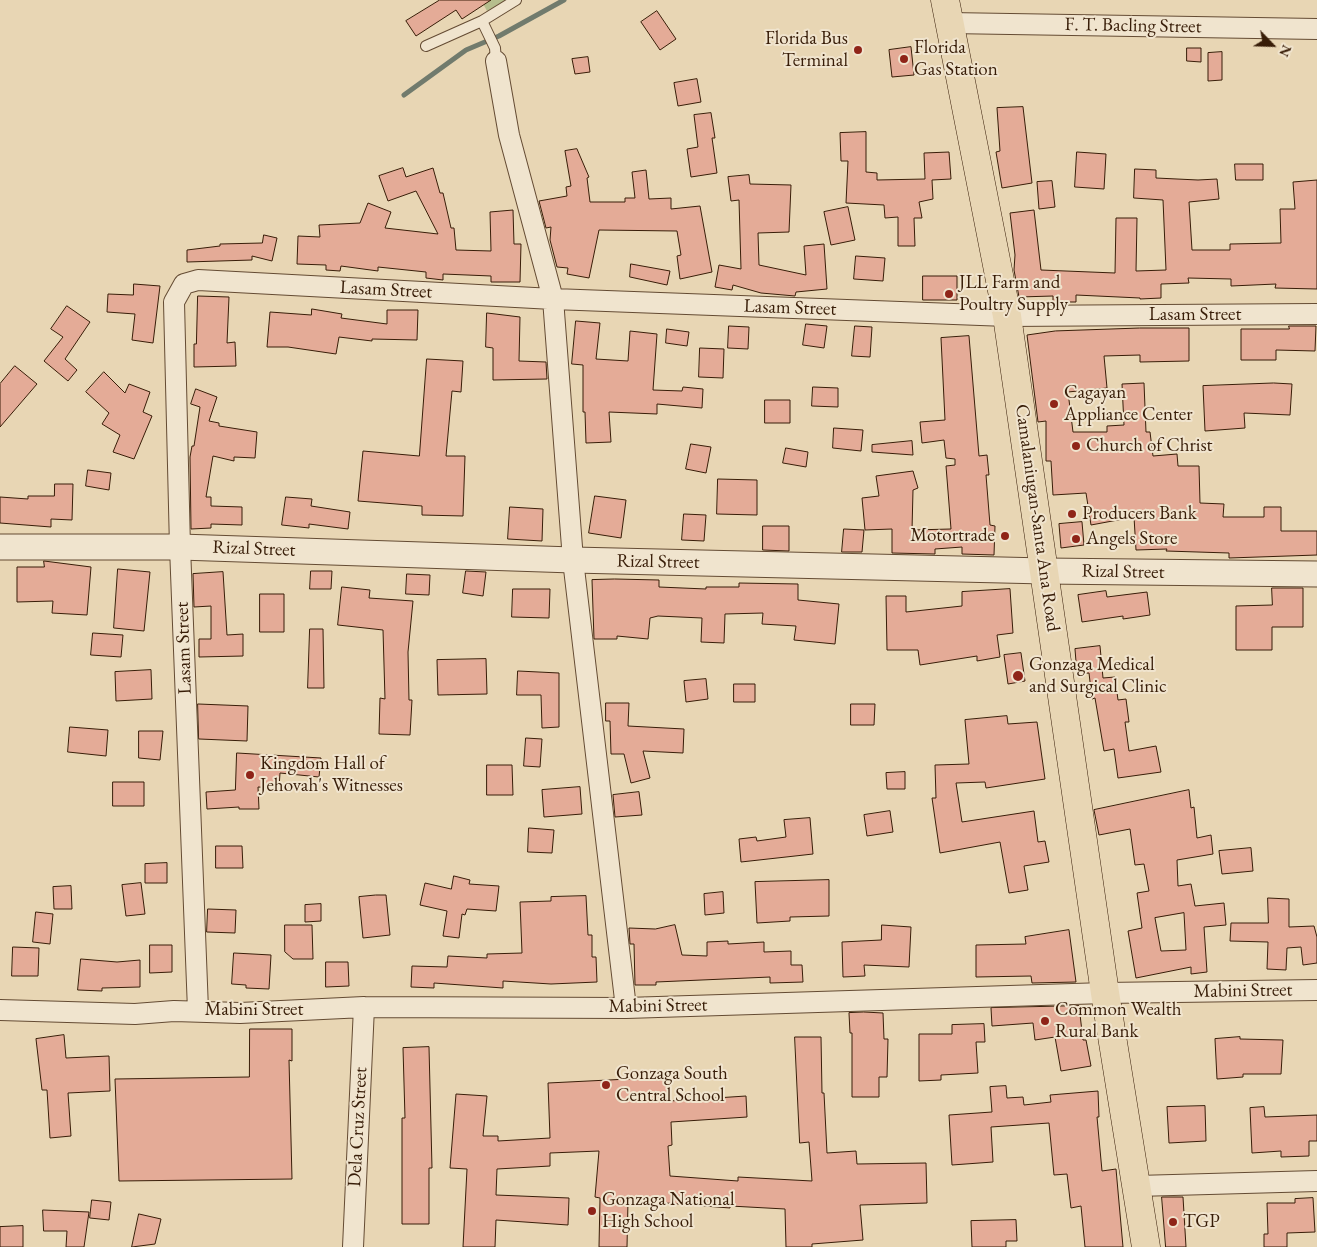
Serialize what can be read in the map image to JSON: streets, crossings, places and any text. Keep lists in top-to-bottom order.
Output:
{
  "streets": {
    "main road": ["Camalaniugan-Santa Ana Road"],
    "street": [
      "F. T. Bacling Street",
      "Lasam Street",
      "Rizal Street",
      "Mabini Street",
      "Dela Cruz Street"
    ]
  },
  "crossings": [
    ["F. T. Bacling Street", "Camalaniugan-Santa Ana Road"],
    ["Lasam Street", "Camalaniugan-Santa Ana Road"],
    ["Lasam Street", "Rizal Street"],
    ["Lasam Street", "Mabini Street"],
    ["Camalaniugan-Santa Ana Road", "Rizal Street"],
    ["Camalaniugan-Santa Ana Road", "Mabini Street"],
    ["Mabini Street", "Dela Cruz Street"]
  ],
  "places": [
    "Florida Bus Terminal",
    "Florida Gas Station",
    "JLL Farm and Poultry Supply",
    "Cagayan Appliance Center",
    "Church of Christ",
    "Producers Bank",
    "Motortrade",
    "Angels Store",
    "Gonzaga Medical and Surgical Clinic",
    "Kingdom Hall of Jehovah's Witnesses",
    "Common Wealth Rural Bank",
    "Gonzaga South Central School",
    "Gonzaga National High School",
    "TGP"
  ],
  "north": "bottom right"
}
